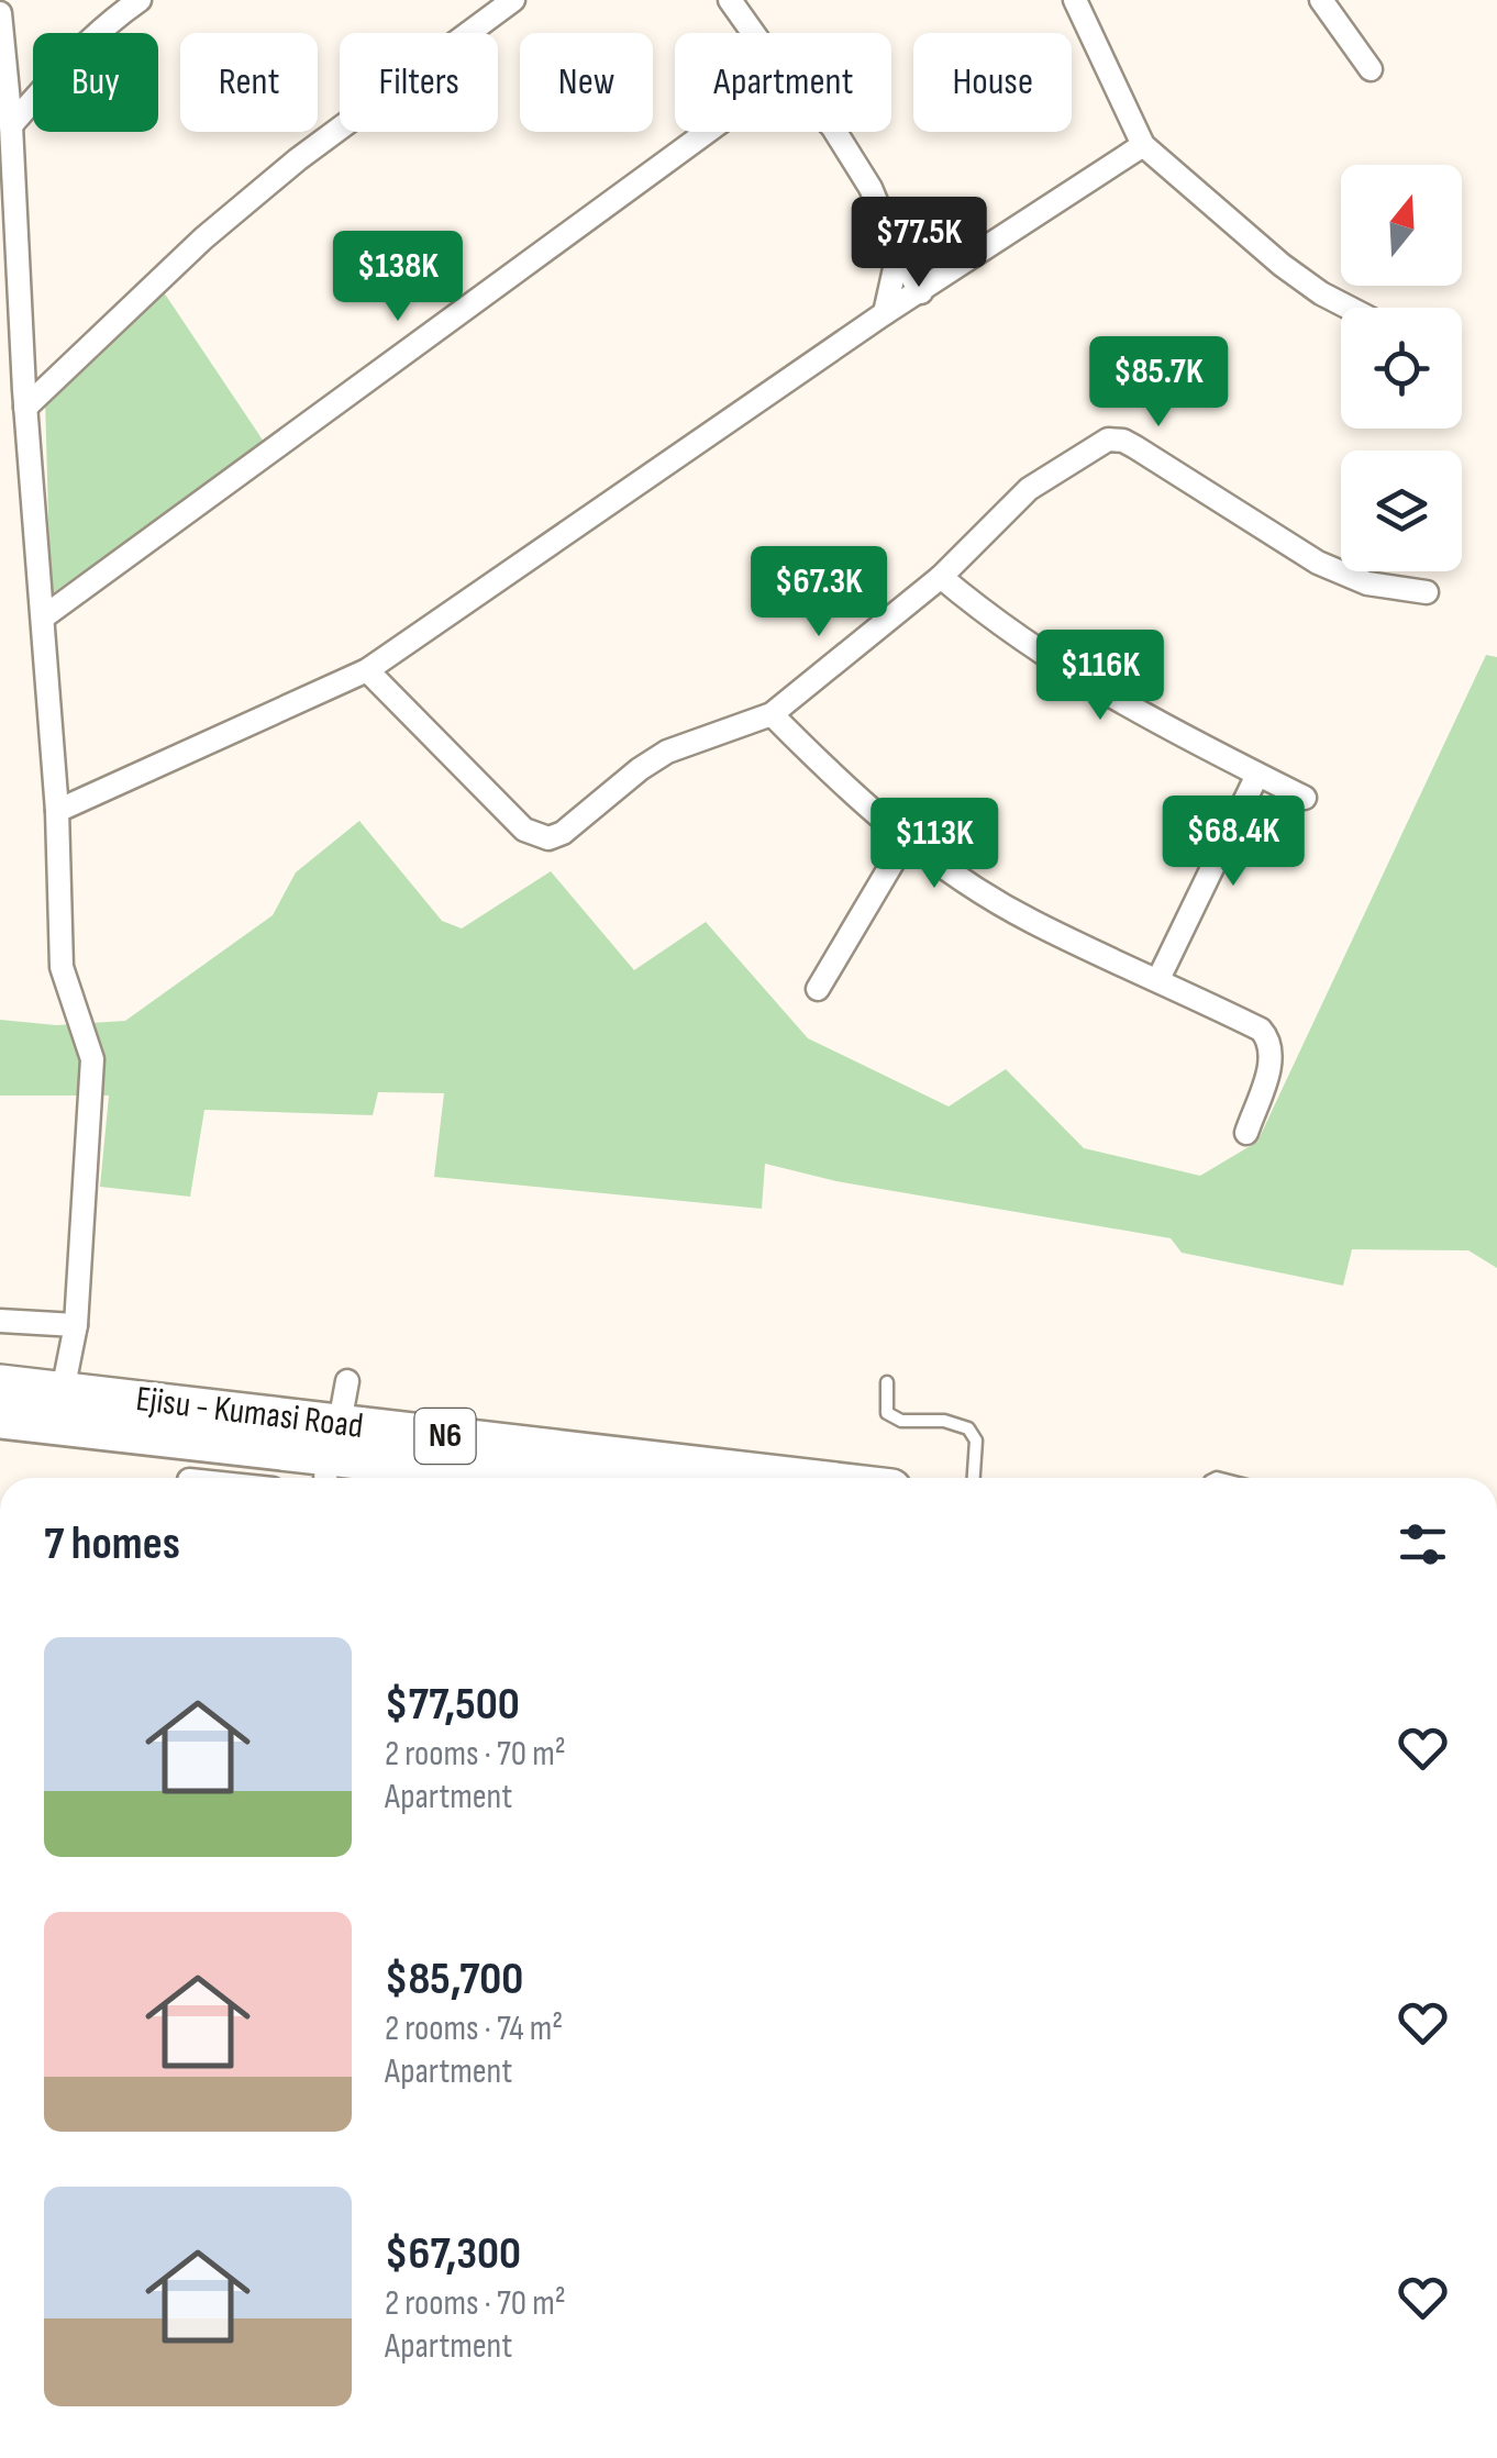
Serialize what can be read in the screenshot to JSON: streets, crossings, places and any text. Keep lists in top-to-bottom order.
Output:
{
  "streets": {
    "highway": ["Ejisu - Kumasi Road", "N6"]
  },
  "crossings": [
    ["Ejisu - Kumasi Road", "N6"]
  ],
  "north": "top",
  "page": {
    "chip": [
      "Buy",
      "Rent",
      "Filters",
      "New",
      "Apartment",
      "House"
    ],
    "price": [
      "$77.5K",
      "$138K",
      "$85.7K",
      "$67.3K",
      "$116K",
      "$68.4K",
      "$113K"
    ],
    "heading": "7 homes",
    "list": [
      {
        "name": "$77,500",
        "note": "2 rooms · 70 m² · Apartment"
      },
      {
        "name": "$85,700",
        "note": "2 rooms · 74 m² · Apartment"
      },
      {
        "name": "$67,300",
        "note": "2 rooms · 70 m² · Apartment"
      }
    ]
  }
}
